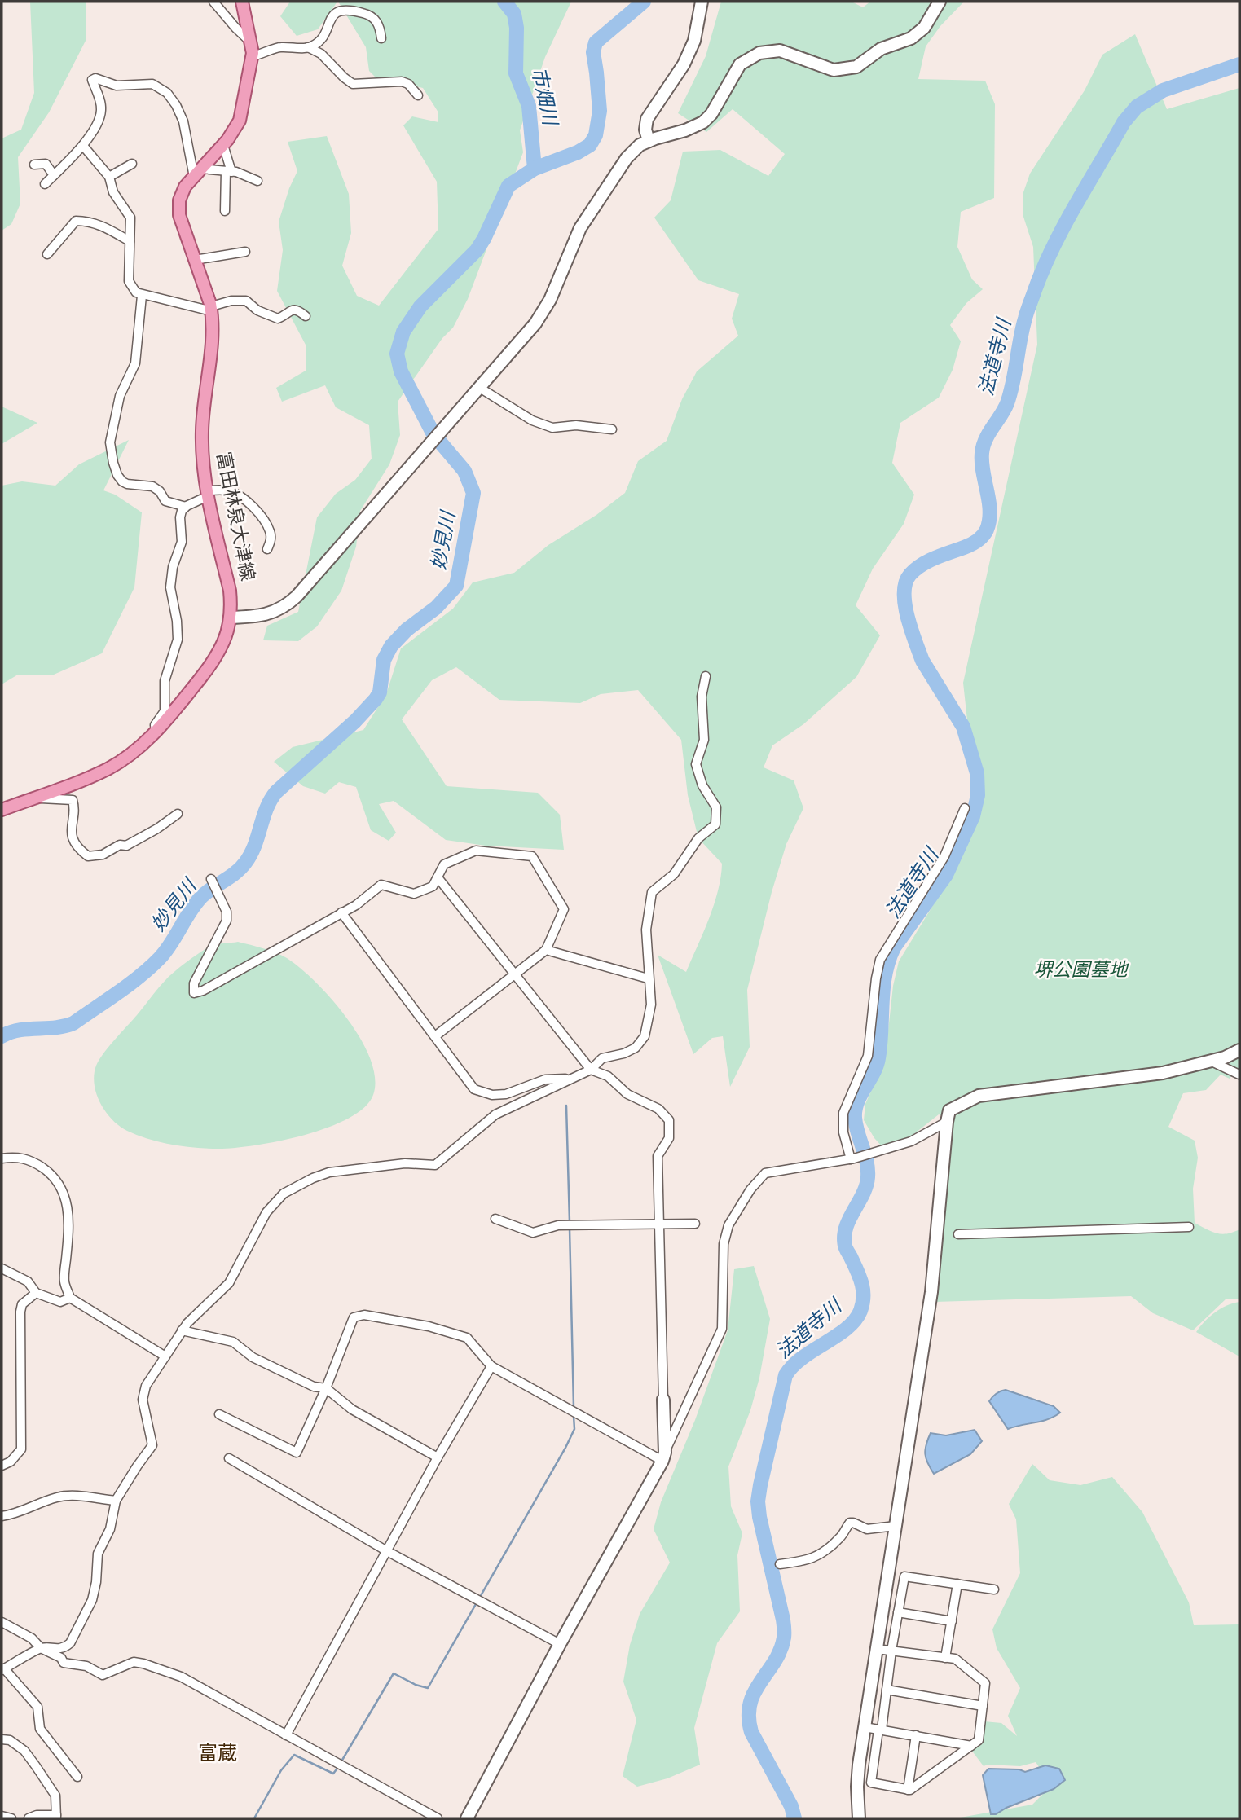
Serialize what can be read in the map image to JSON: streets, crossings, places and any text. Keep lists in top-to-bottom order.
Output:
{
  "streets": {
    "main road": ["富田林泉大津線"]
  },
  "districts": ["富蔵"],
  "water": ["市畑川", "法道寺川", "妙見川"],
  "parks": ["堺公園墓地"]
}
